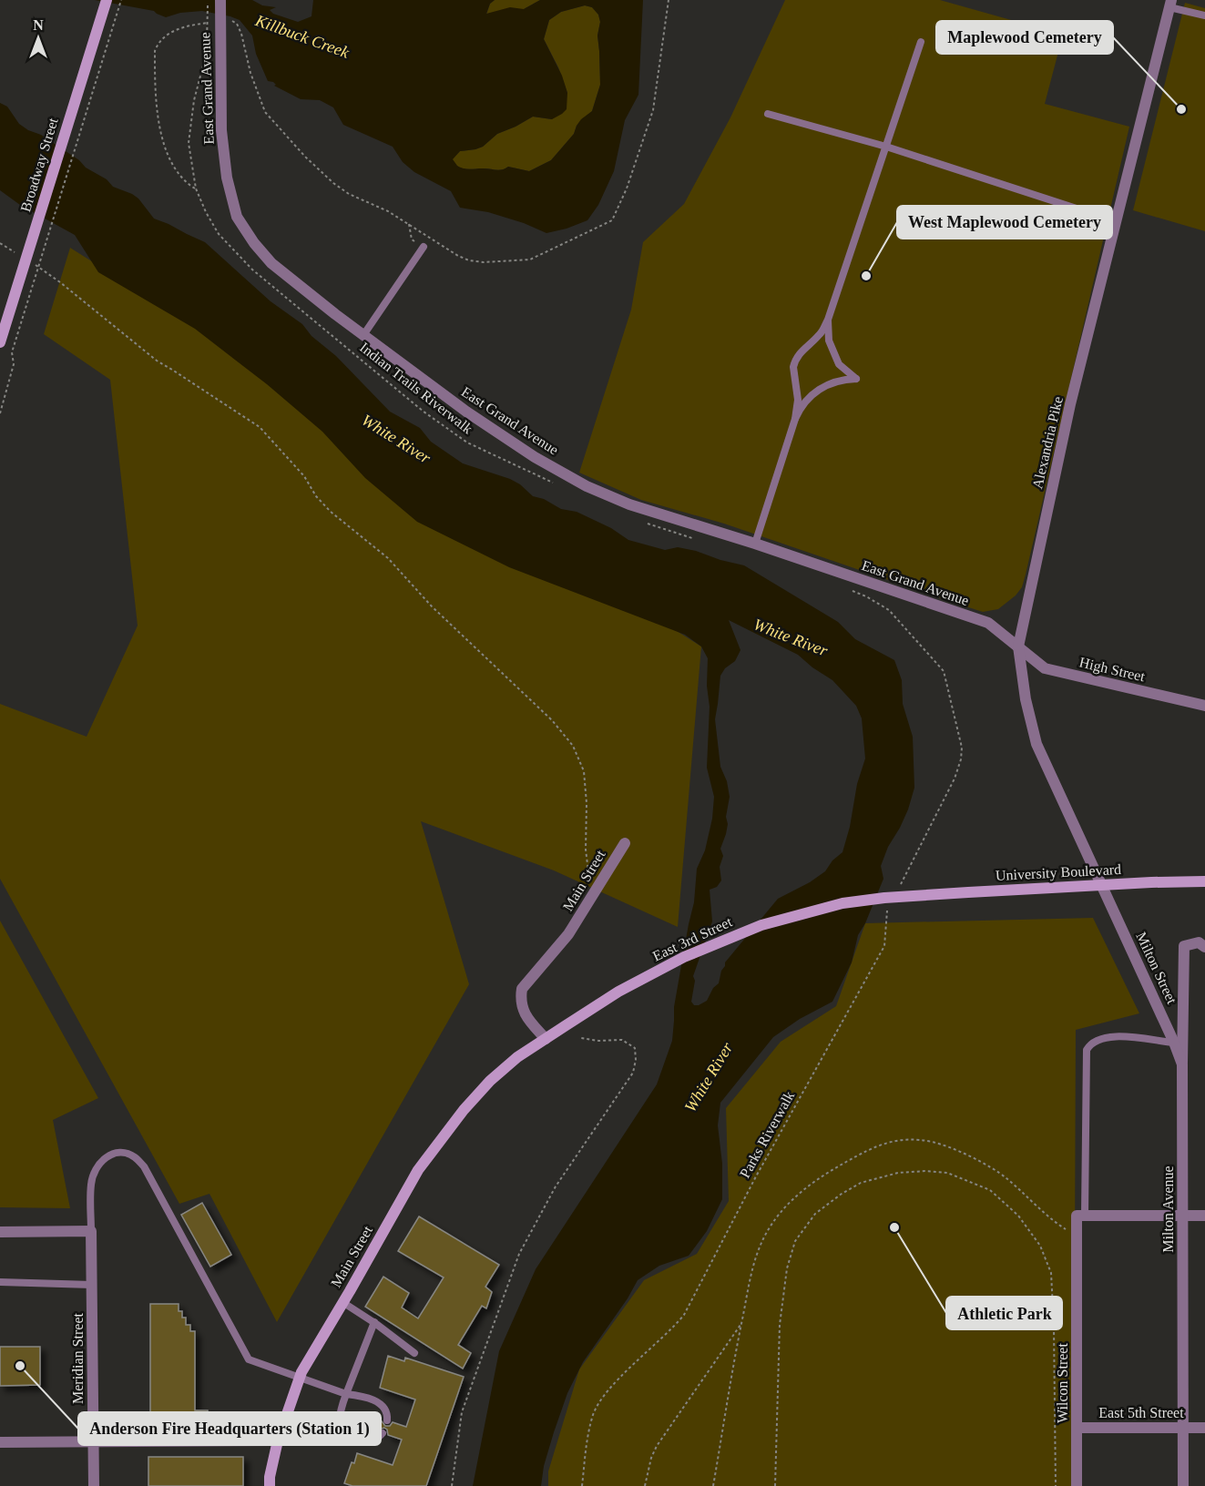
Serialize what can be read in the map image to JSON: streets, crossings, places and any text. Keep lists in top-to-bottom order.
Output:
{
  "streets": {
    "main road": [
      "Broadway Street",
      "University Boulevard",
      "Main Street",
      "East 3rd Street"
    ],
    "street": [
      "East Grand Avenue",
      "Alexandria Pike",
      "High Street",
      "Milton Street",
      "Milton Avenue",
      "Meridian Street",
      "Wilcon Street",
      "East 5th Street"
    ],
    "path": ["Indian Trails Riverwalk", "Parks Riverwalk"]
  },
  "crossings": [
    ["East Grand Avenue", "Alexandria Pike"],
    ["East Grand Avenue", "High Street"],
    ["Alexandria Pike", "High Street"],
    ["Alexandria Pike", "University Boulevard"],
    ["Alexandria Pike", "Milton Street"],
    ["University Boulevard", "East 3rd Street"],
    ["University Boulevard", "Milton Street"],
    ["Main Street", "East 3rd Street"],
    ["Milton Street", "Milton Avenue"],
    ["Milton Avenue", "East 5th Street"],
    ["Wilcon Street", "East 5th Street"]
  ],
  "water": ["Killbuck Creek", "White River"],
  "places": [
    "Maplewood Cemetery",
    "West Maplewood Cemetery",
    "Athletic Park",
    "Anderson Fire Headquarters (Station 1)"
  ],
  "north": "top"
}
